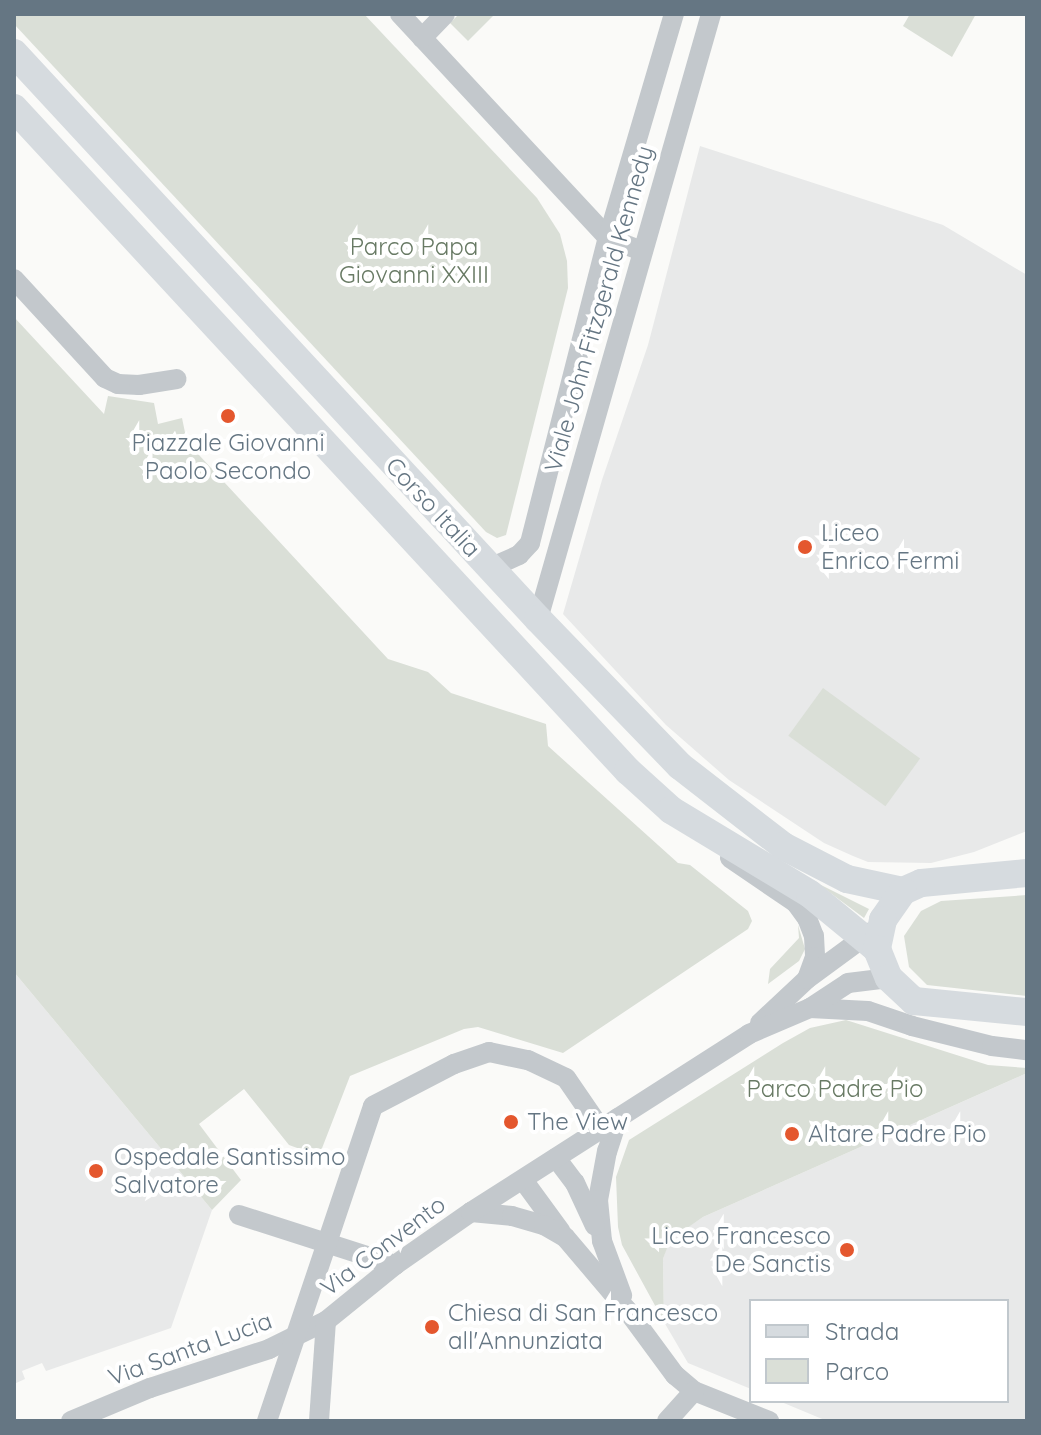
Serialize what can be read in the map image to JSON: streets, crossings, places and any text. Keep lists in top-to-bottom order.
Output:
{
  "streets": {
    "main road": ["Corso Italia"],
    "street": ["Viale John Fitzgerald Kennedy", "Via Convento", "Via Santa Lucia"]
  },
  "crossings": [
    ["Viale John Fitzgerald Kennedy", "Corso Italia"],
    ["Via Convento", "Via Santa Lucia"]
  ],
  "parks": ["Parco Papa Giovanni XXIII", "Parco Padre Pio"],
  "places": [
    "Piazzale Giovanni Paolo Secondo",
    "Liceo Enrico Fermi",
    "The View",
    "Altare Padre Pio",
    "Ospedale Santissimo Salvatore",
    "Liceo Francesco De Sanctis",
    "Chiesa di San Francesco all'Annunziata"
  ],
  "legend": ["Strada", "Parco"]
}
